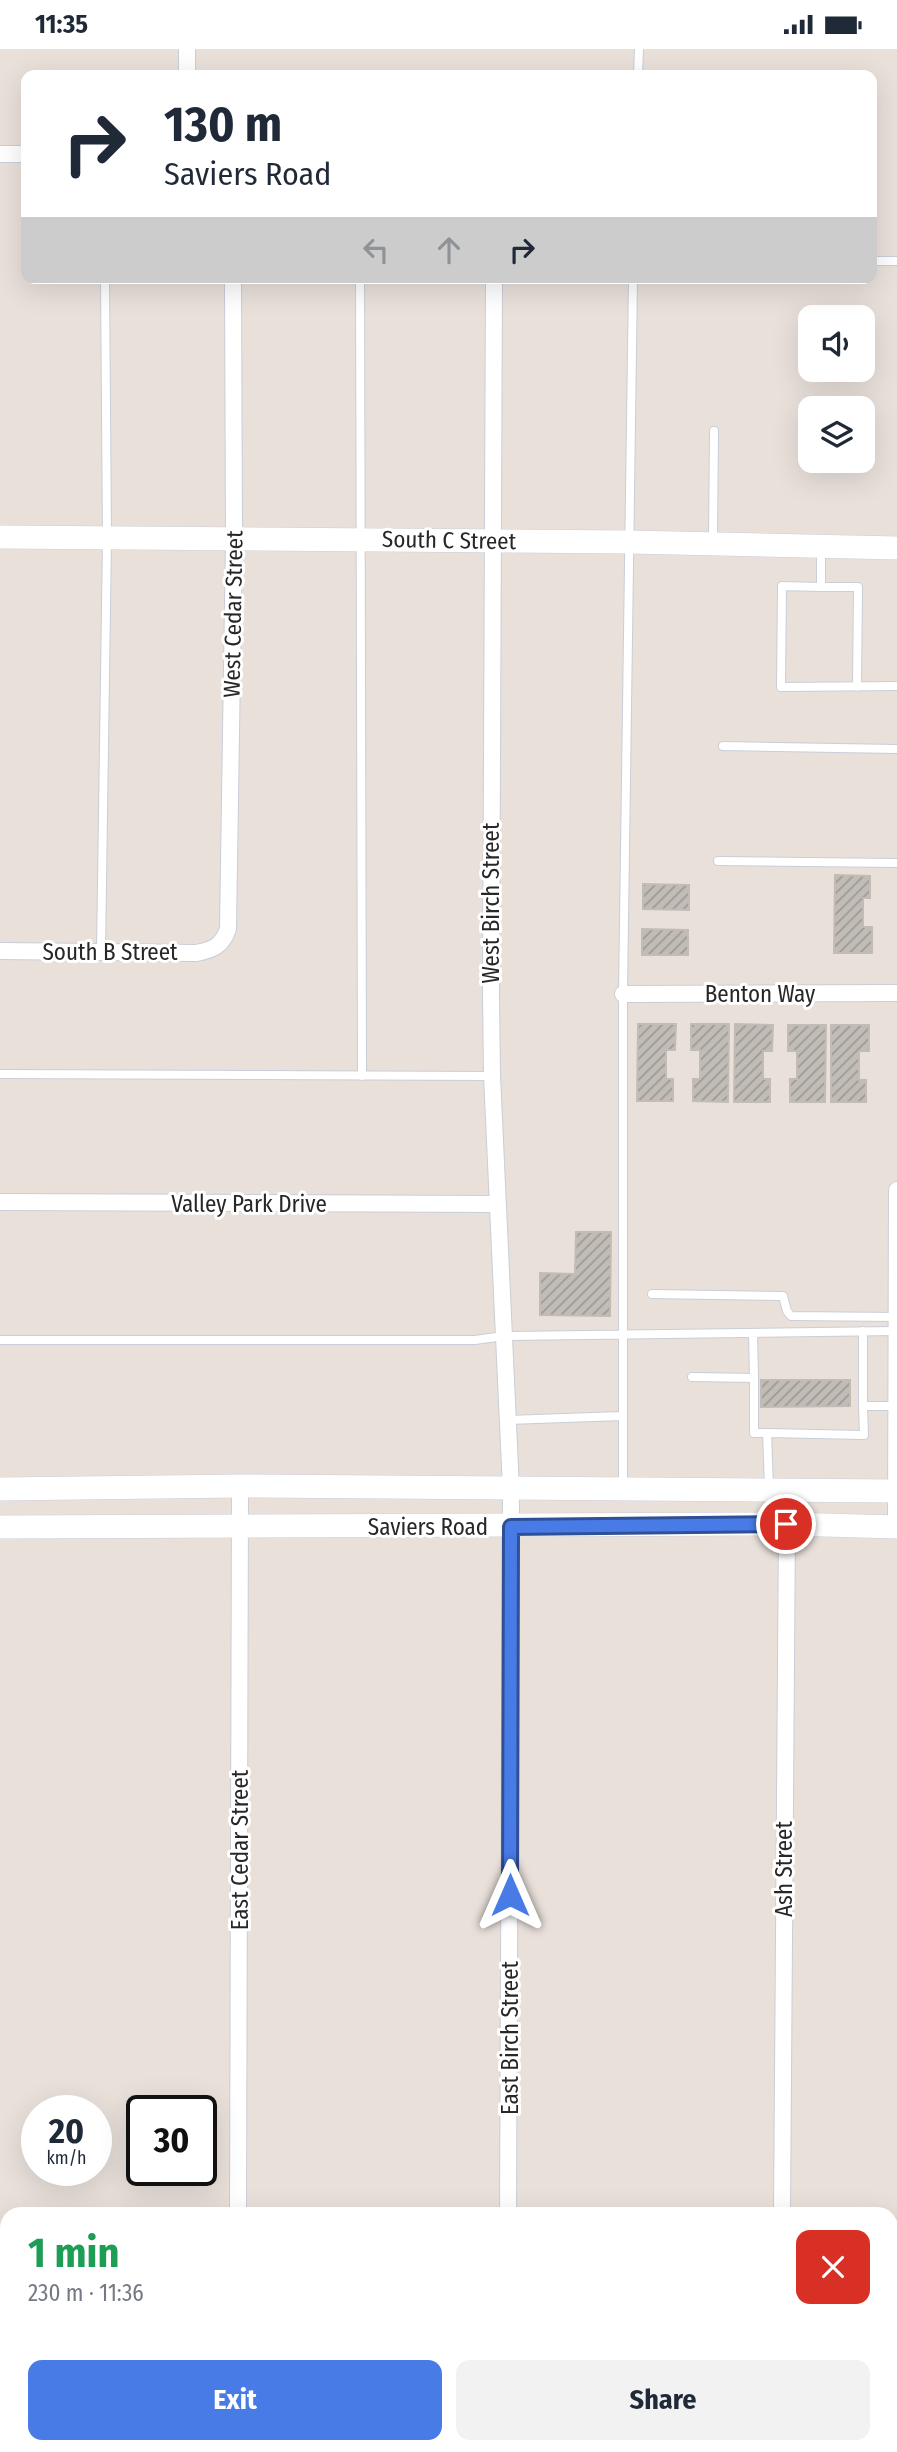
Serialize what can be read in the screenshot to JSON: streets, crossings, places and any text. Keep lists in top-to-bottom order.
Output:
{
  "streets": {
    "main road": ["South C Street", "Saviers Road"],
    "street": [
      "West Cedar Street",
      "West Birch Street",
      "South B Street",
      "Benton Way",
      "Valley Park Drive",
      "East Cedar Street",
      "Ash Street",
      "East Birch Street"
    ]
  },
  "crossings": [
    ["South C Street", "West Cedar Street"],
    ["South C Street", "West Birch Street"],
    ["West Cedar Street", "South B Street"],
    ["West Birch Street", "Valley Park Drive"],
    ["West Birch Street", "Saviers Road"],
    ["West Birch Street", "East Birch Street"],
    ["Saviers Road", "East Cedar Street"],
    ["Saviers Road", "Ash Street"],
    ["Saviers Road", "East Birch Street"]
  ],
  "page": {
    "status": "11:35",
    "turn": ["130 m", "Saviers Road"],
    "speed": "20 km/h",
    "limit": "30",
    "heading": ["1 min", "230 m · 11:36"],
    "buttons": ["Exit", "Share"]
  }
}
